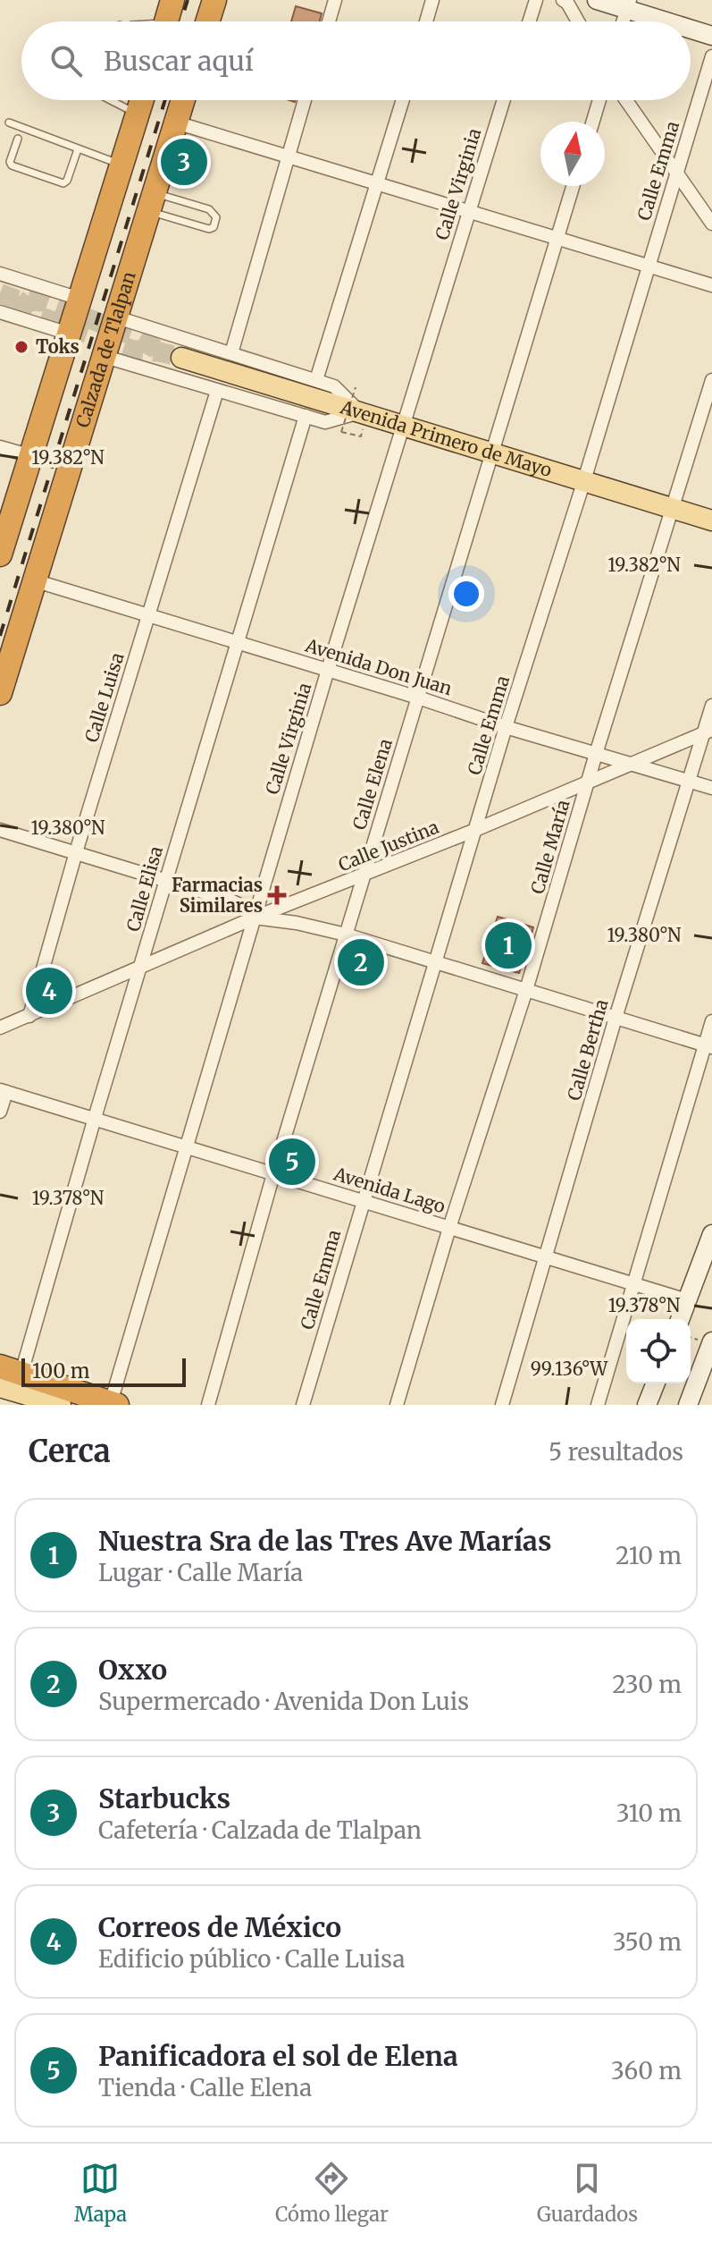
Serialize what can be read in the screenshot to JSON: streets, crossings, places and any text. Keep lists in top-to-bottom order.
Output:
{
  "streets": {
    "highway": ["Calzada de Tlalpan"],
    "main road": ["Avenida Primero de Mayo"],
    "street": [
      "Calle Emma",
      "Calle Virginia",
      "Avenida Don Juan",
      "Calle Luisa",
      "Calle Elena",
      "Calle Justina",
      "Calle María",
      "Calle Elisa",
      "Calle Bertha",
      "Avenida Lago"
    ]
  },
  "crossings": [
    ["Calle Emma", "Avenida Primero de Mayo"],
    ["Calle Emma", "Avenida Don Juan"],
    ["Calle Emma", "Calle Justina"],
    ["Calle Emma", "Avenida Lago"],
    ["Calle Virginia", "Avenida Primero de Mayo"],
    ["Calle Virginia", "Avenida Don Juan"],
    ["Calle Virginia", "Calle Justina"],
    ["Calle Virginia", "Avenida Lago"],
    ["Calzada de Tlalpan", "Avenida Don Juan"],
    ["Avenida Primero de Mayo", "Calle Elena"],
    ["Avenida Primero de Mayo", "Calle María"],
    ["Avenida Don Juan", "Calle Luisa"],
    ["Avenida Don Juan", "Calle Elena"],
    ["Avenida Don Juan", "Calle Justina"],
    ["Avenida Don Juan", "Calle María"],
    ["Avenida Don Juan", "Calle Elisa"],
    ["Avenida Don Juan", "Calle Bertha"],
    ["Calle Luisa", "Calle Justina"],
    ["Calle Elena", "Calle Justina"],
    ["Calle Elena", "Avenida Lago"],
    ["Calle Justina", "Calle María"],
    ["Calle Justina", "Calle Elisa"],
    ["Calle Justina", "Calle Bertha"],
    ["Calle María", "Avenida Lago"],
    ["Calle Elisa", "Avenida Lago"],
    ["Calle Bertha", "Avenida Lago"]
  ],
  "places": {
    "other": ["Toks"],
    "health": ["Farmacias Similares"]
  },
  "scale_bar": "100 m",
  "north": "top",
  "page": {
    "search": "Buscar aquí",
    "pins": [
      "3",
      "1",
      "2",
      "4",
      "5"
    ],
    "scale": "100 m",
    "heading": ["Cerca", "5 resultados"],
    "list": [
      {
        "mark": "1",
        "name": "Nuestra Sra de las Tres Ave Marías",
        "note": "Lugar · Calle María",
        "value": "210 m"
      },
      {
        "mark": "2",
        "name": "Oxxo",
        "note": "Supermercado · Avenida Don Luis",
        "value": "230 m"
      },
      {
        "mark": "3",
        "name": "Starbucks",
        "note": "Cafetería · Calzada de Tlalpan",
        "value": "310 m"
      },
      {
        "mark": "4",
        "name": "Correos de México",
        "note": "Edificio público · Calle Luisa",
        "value": "350 m"
      },
      {
        "mark": "5",
        "name": "Panificadora el sol de Elena",
        "note": "Tienda · Calle Elena",
        "value": "360 m"
      }
    ],
    "nav": ["Mapa", "Cómo llegar", "Guardados"]
  },
  "coordinates": [
    "19.382°N",
    "19.380°N",
    "19.378°N",
    "99.136°W"
  ]
}
